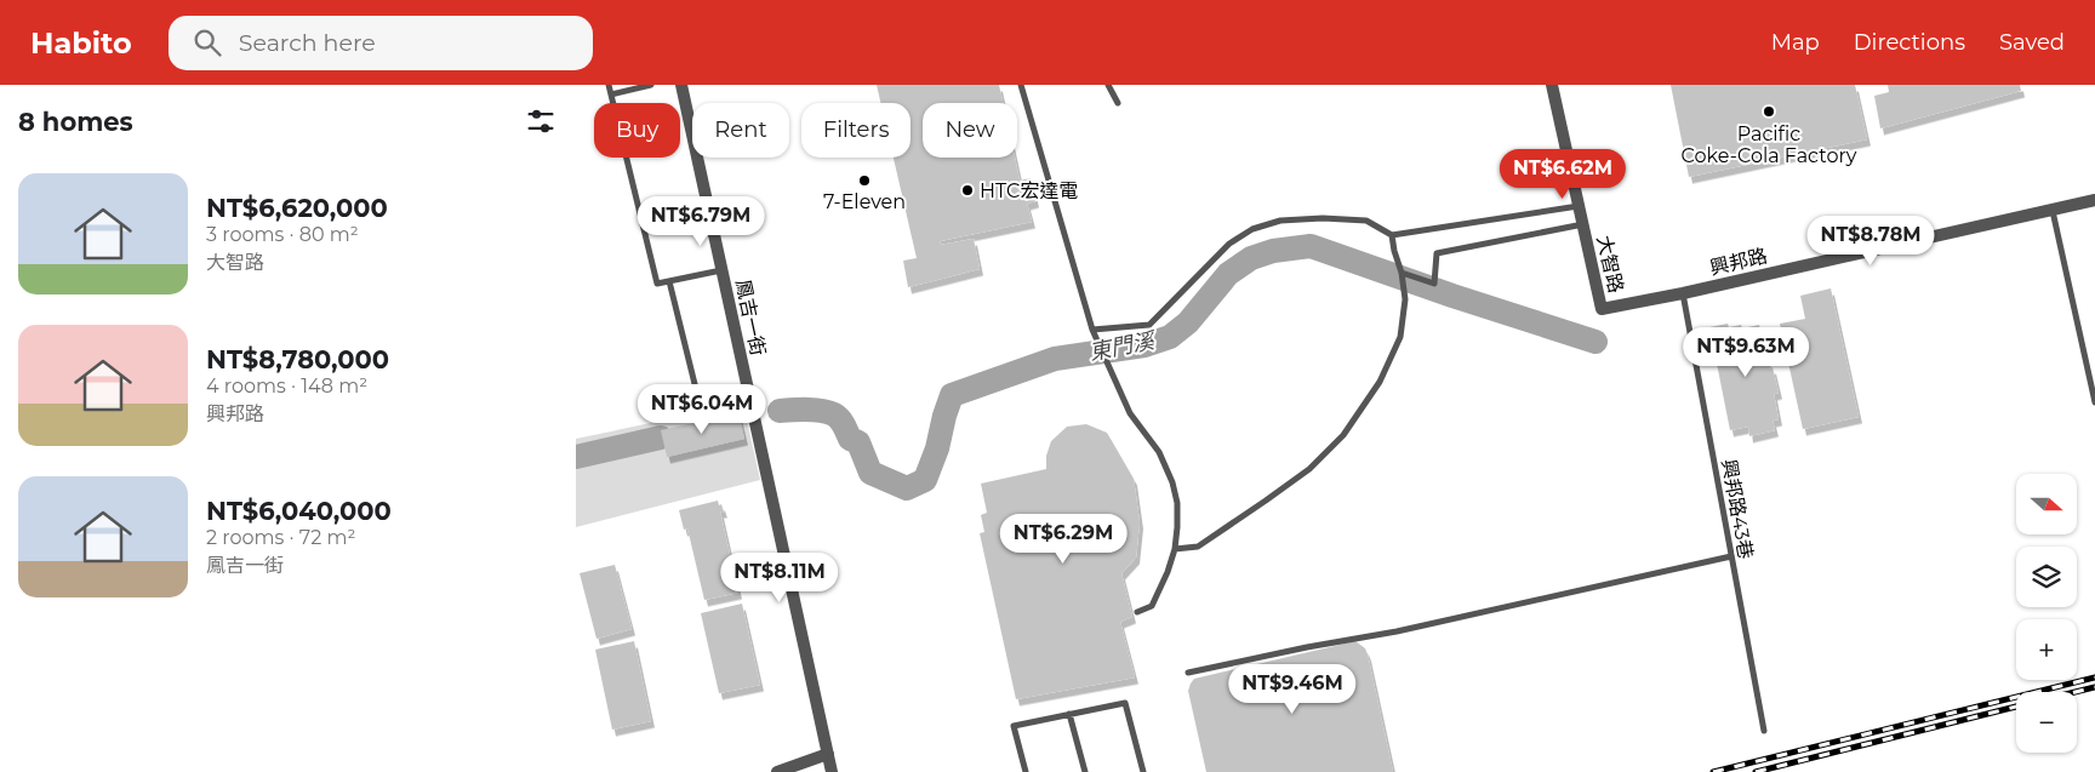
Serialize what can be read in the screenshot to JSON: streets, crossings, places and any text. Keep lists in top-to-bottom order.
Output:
{
  "streets": {
    "street": ["興邦路", "大智路", "鳳吉一街"],
    "lane": ["興邦路43巷"]
  },
  "crossings": [
    ["興邦路", "大智路"],
    ["興邦路", "興邦路43巷"]
  ],
  "water": ["東門溪"],
  "places": ["Pacific Coke-Cola Factory", "7-Eleven", "HTC宏達電"],
  "north": "right",
  "page": {
    "header": "Habito",
    "search": "Search here",
    "nav": ["Map", "Directions", "Saved"],
    "heading": "8 homes",
    "chip": [
      "Buy",
      "Rent",
      "Filters",
      "New"
    ],
    "price": [
      "NT$6.62M",
      "NT$6.79M",
      "NT$8.78M",
      "NT$9.63M",
      "NT$6.04M",
      "NT$6.29M",
      "NT$8.11M",
      "NT$9.46M"
    ],
    "list": [
      {
        "name": "NT$6,620,000",
        "note": "3 rooms · 80 m² · 大智路"
      },
      {
        "name": "NT$8,780,000",
        "note": "4 rooms · 148 m² · 興邦路"
      },
      {
        "name": "NT$6,040,000",
        "note": "2 rooms · 72 m² · 鳳吉一街"
      }
    ],
    "map_buttons": ["+", "−"]
  }
}
